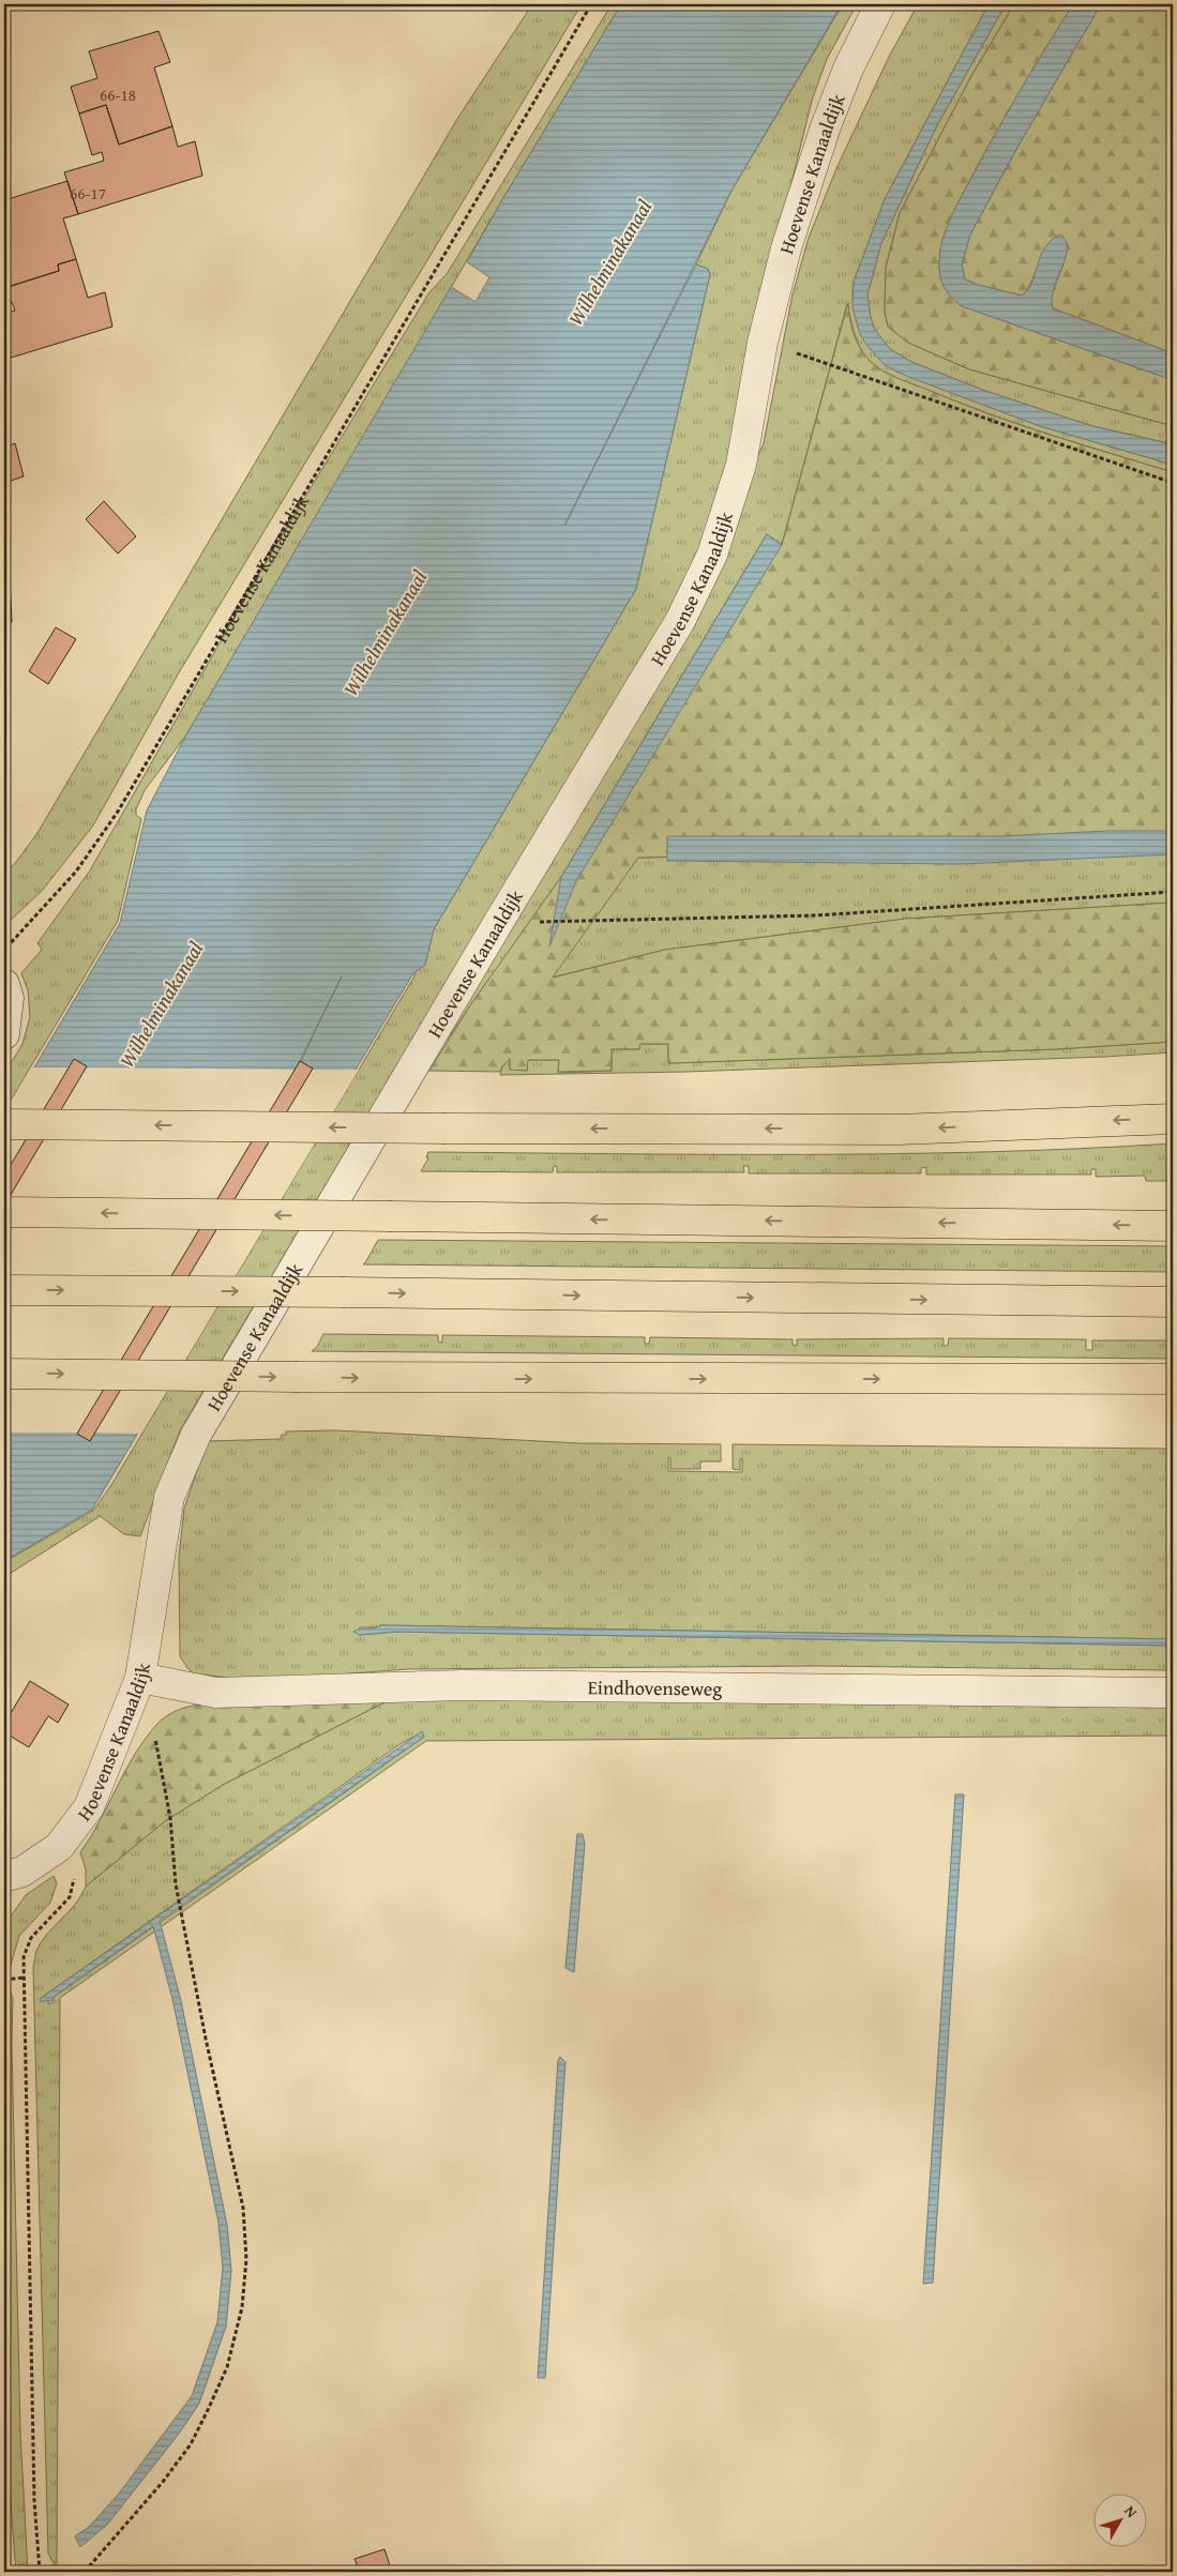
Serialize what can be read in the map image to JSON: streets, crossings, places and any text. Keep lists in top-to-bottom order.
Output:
{
  "streets": {
    "street": ["Hoevense Kanaaldijk", "Eindhovenseweg"]
  },
  "crossings": [
    ["Hoevense Kanaaldijk", "Eindhovenseweg"]
  ],
  "water": ["Wilhelminakanaal"],
  "house_numbers": ["66-18", "66-17"],
  "north": "top right"
}
